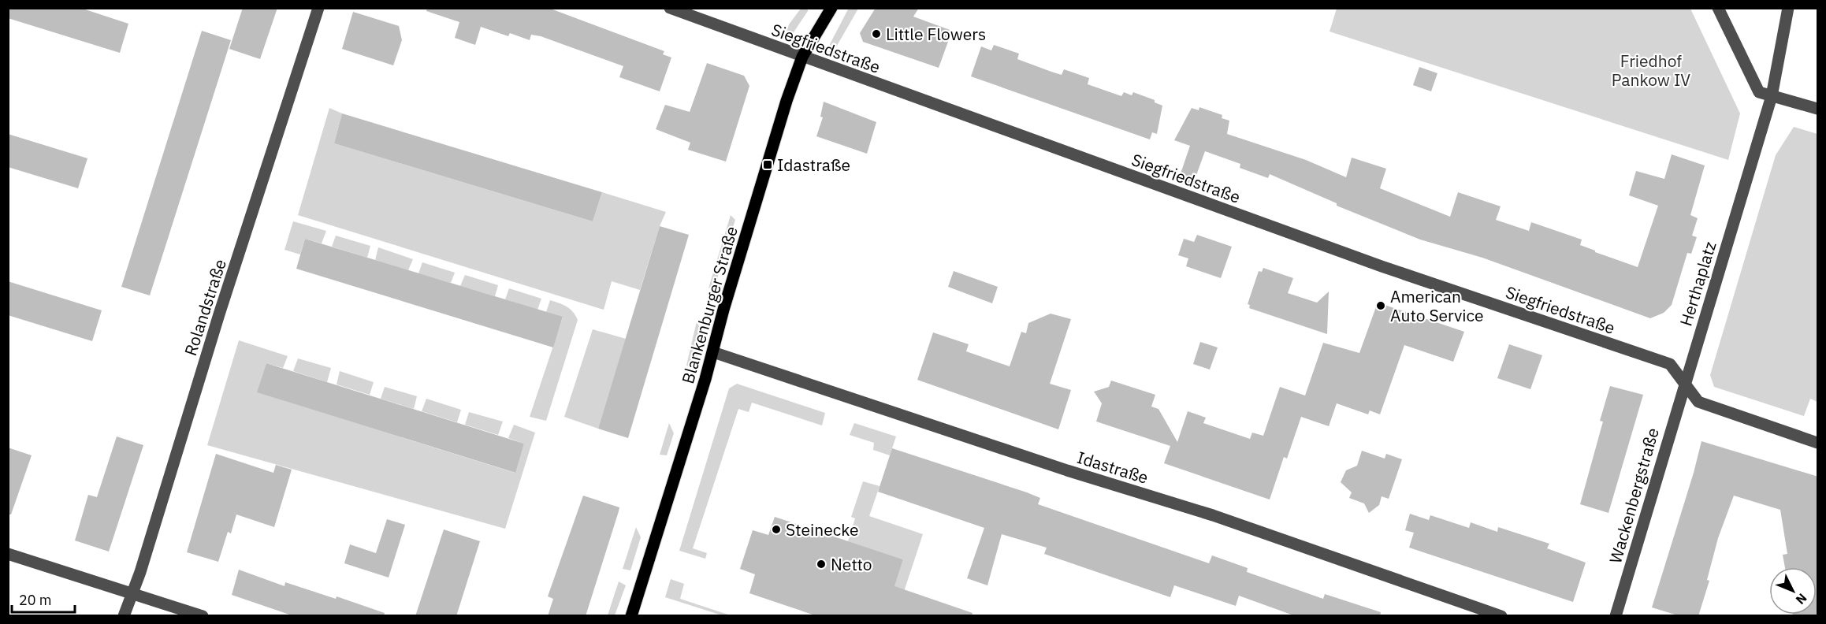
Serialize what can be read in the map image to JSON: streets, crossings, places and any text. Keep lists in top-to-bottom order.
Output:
{
  "streets": {
    "main road": ["Blankenburger Straße"],
    "street": [
      "Siegfriedstraße",
      "Herthaplatz",
      "Rolandstraße",
      "Idastraße",
      "Wackenbergstraße"
    ]
  },
  "crossings": [
    ["Siegfriedstraße", "Herthaplatz"],
    ["Siegfriedstraße", "Blankenburger Straße"],
    ["Siegfriedstraße", "Wackenbergstraße"],
    ["Herthaplatz", "Wackenbergstraße"],
    ["Blankenburger Straße", "Idastraße"]
  ],
  "parks": ["Friedhof Pankow IV"],
  "places": {
    "other": [
      "Little Flowers",
      "American Auto Service",
      "Steinecke",
      "Netto"
    ],
    "transit": ["Idastraße"]
  },
  "scale_bar": "20 m",
  "north": "bottom right"
}
